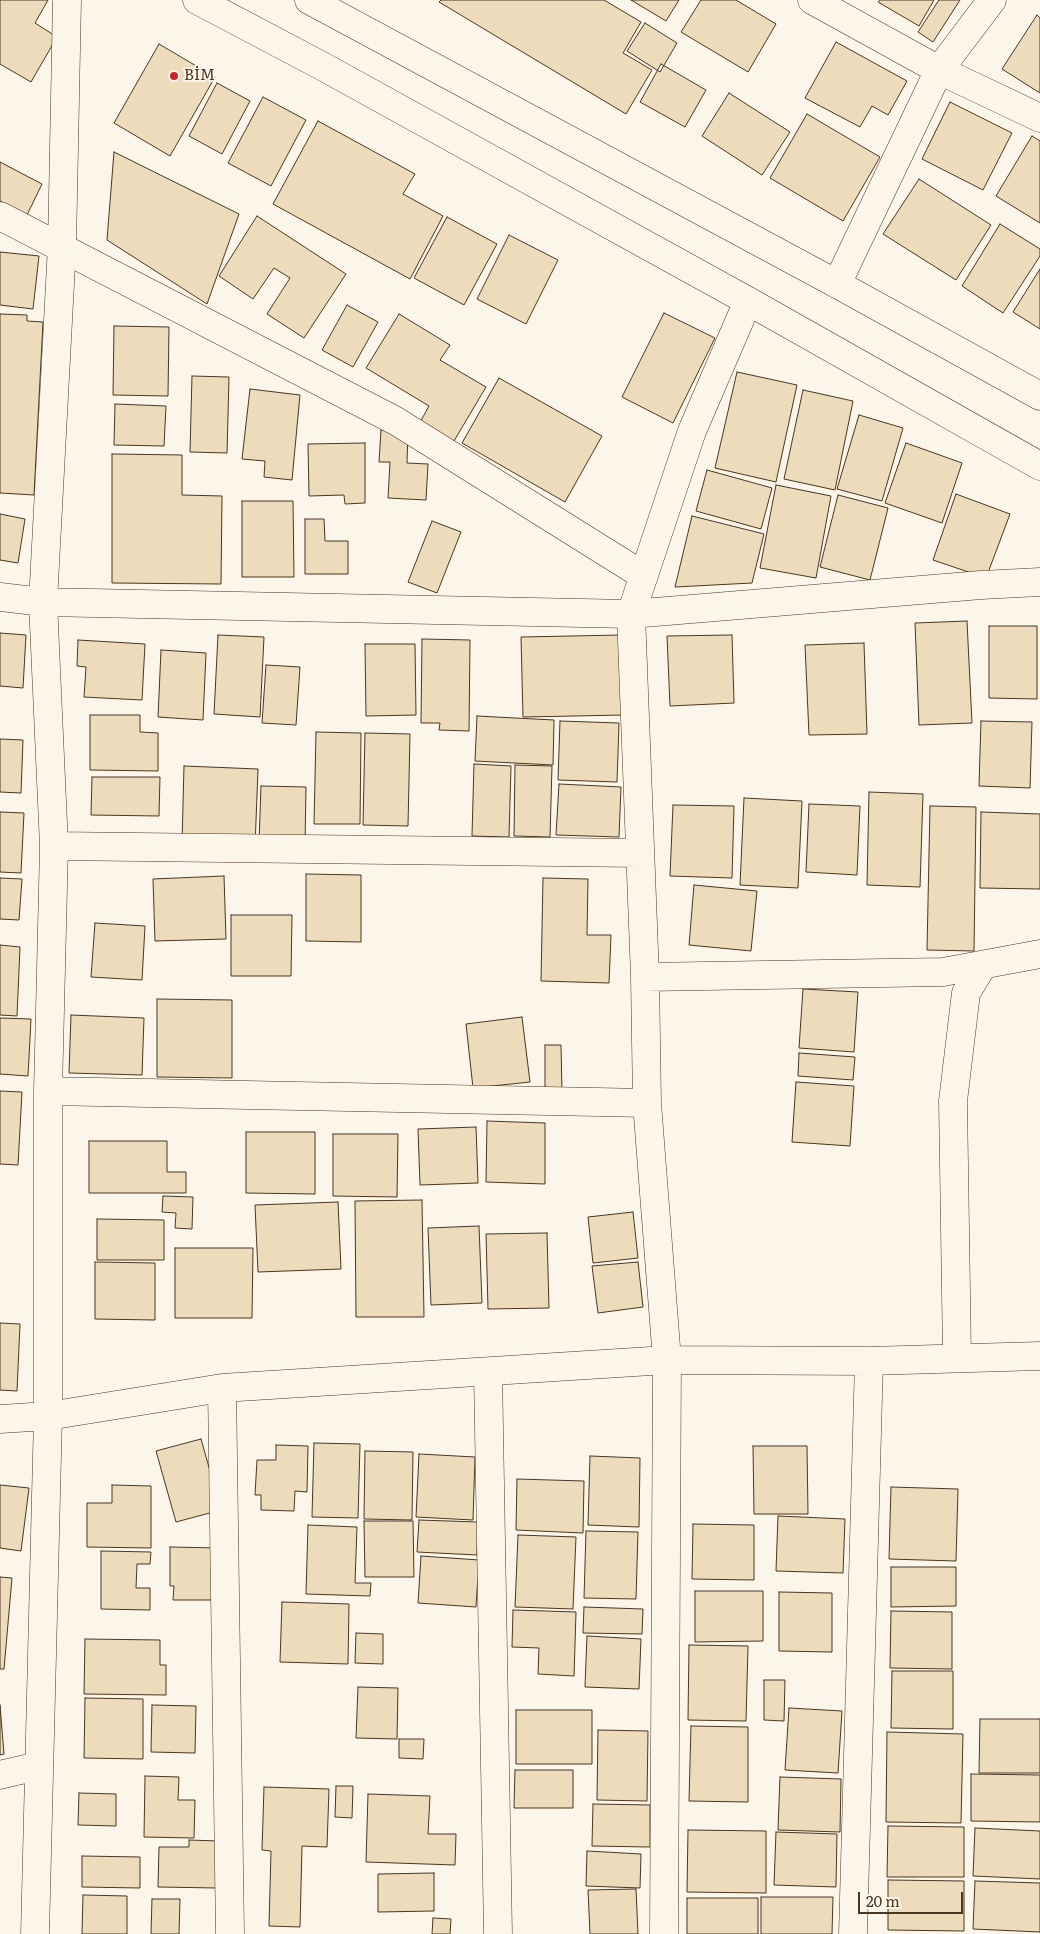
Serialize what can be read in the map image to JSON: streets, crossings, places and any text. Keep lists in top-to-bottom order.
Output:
{
  "places": ["BİM"],
  "scale_bar": "20 m"
}
